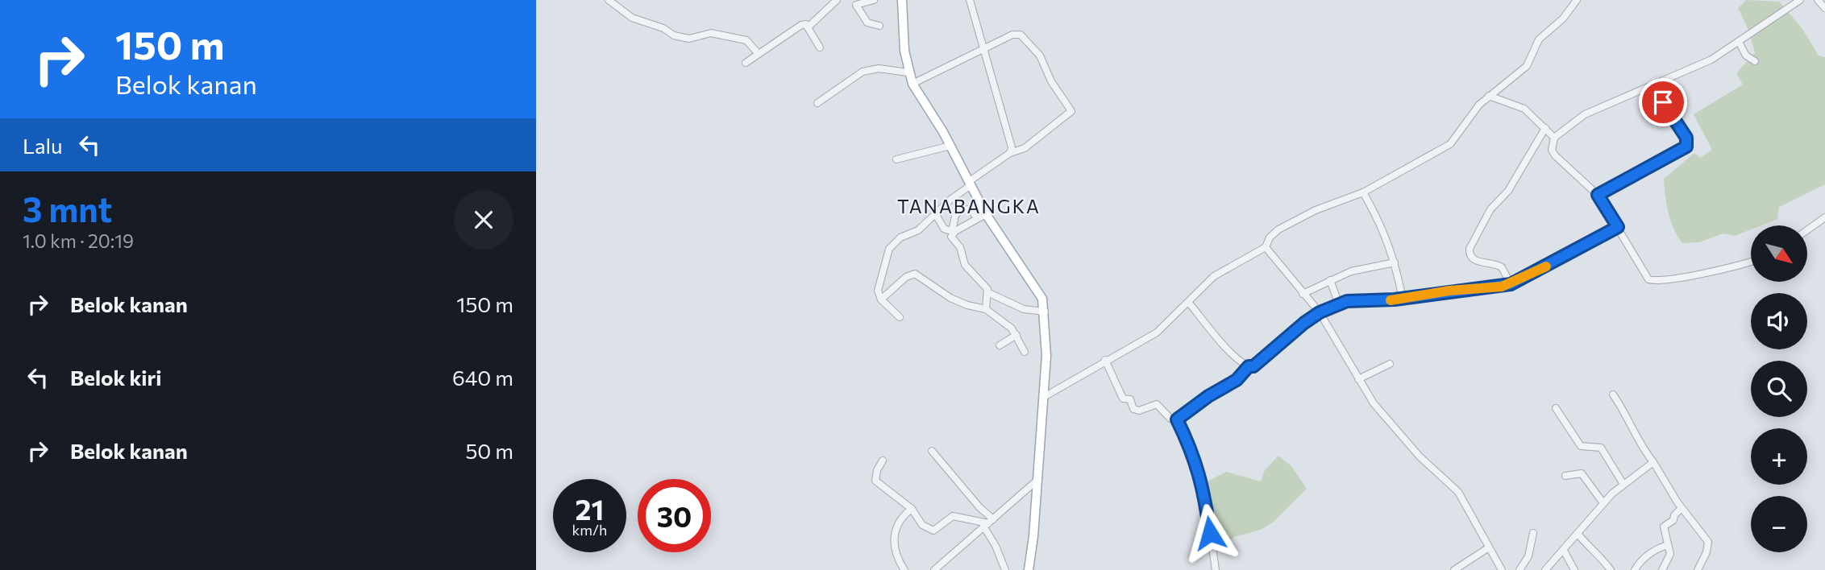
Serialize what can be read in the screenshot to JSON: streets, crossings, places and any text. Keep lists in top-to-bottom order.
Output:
{
  "districts": ["TANABANGKA"],
  "north": "bottom right",
  "page": {
    "turn": ["150 m", "Belok kanan"],
    "then": "Lalu",
    "heading": ["3 mnt", "1.0 km · 20:19"],
    "map_buttons": ["+", "−"],
    "list": [
      {
        "name": "Belok kanan",
        "value": "150 m"
      },
      {
        "name": "Belok kiri",
        "value": "640 m"
      },
      {
        "name": "Belok kanan",
        "value": "50 m"
      }
    ],
    "speed": "21 km/h",
    "limit": "30"
  }
}
